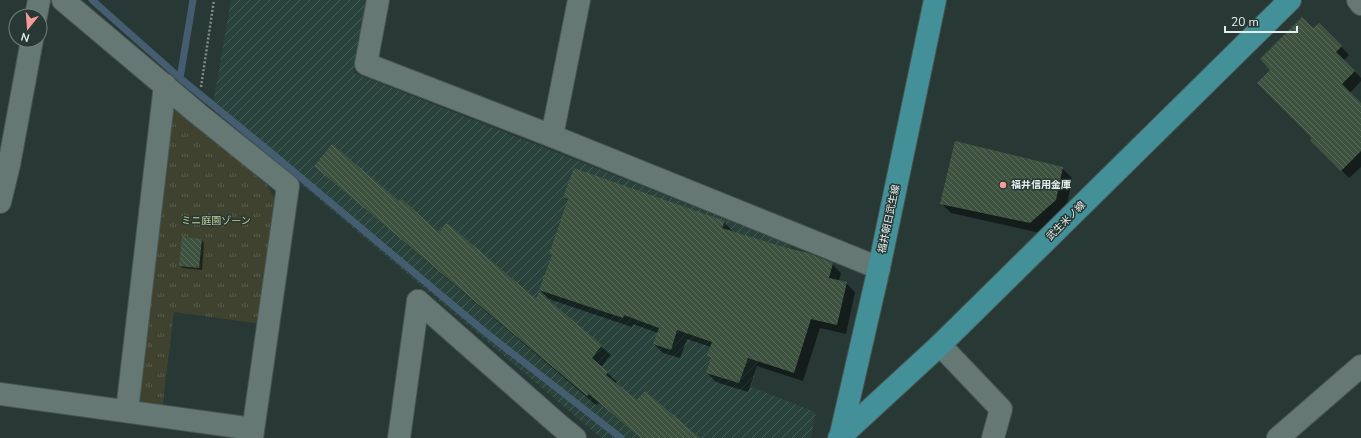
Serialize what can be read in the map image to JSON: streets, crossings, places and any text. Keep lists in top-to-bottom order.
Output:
{
  "streets": {
    "main road": ["福井朝日武生線", "武生米ノ線"]
  },
  "crossings": [
    ["福井朝日武生線", "武生米ノ線"]
  ],
  "parks": ["ミニ庭園ゾーン"],
  "places": ["福井信用金庫"],
  "scale_bar": "20 m",
  "north": "bottom"
}
